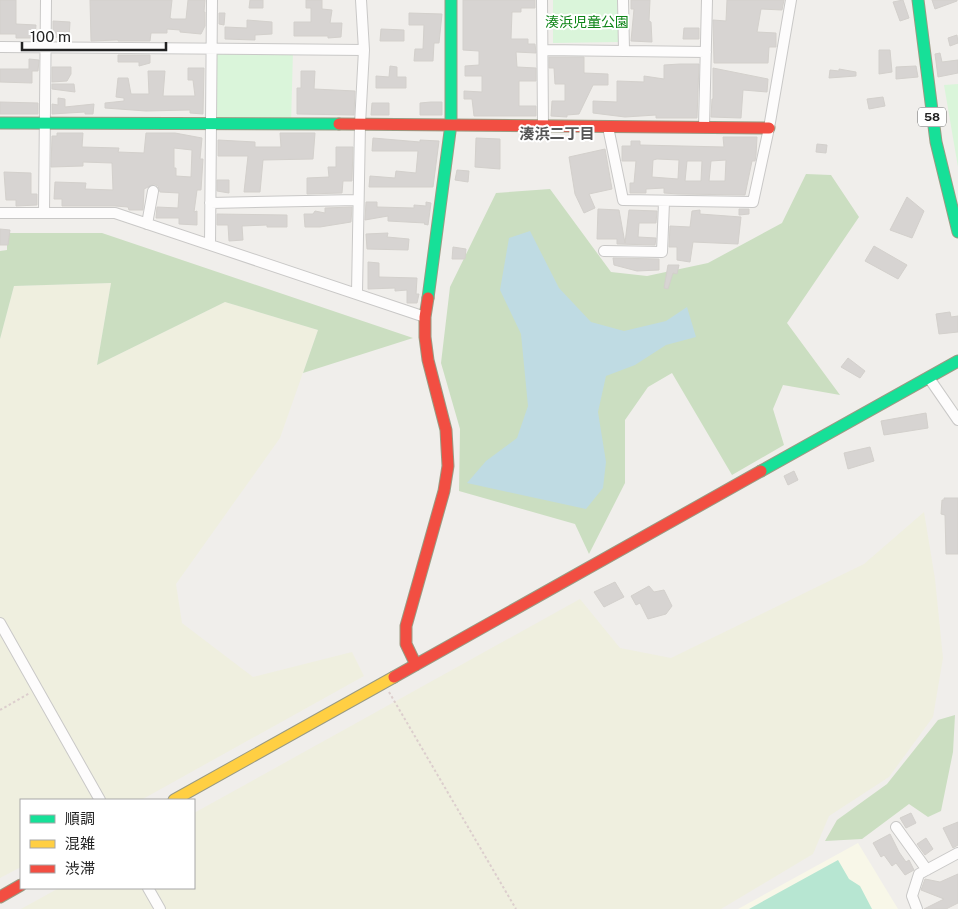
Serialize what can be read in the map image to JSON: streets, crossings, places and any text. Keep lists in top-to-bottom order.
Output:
{
  "streets": {
    "street": ["58"]
  },
  "districts": ["湊浜二丁目"],
  "parks": ["湊浜児童公園"],
  "legend": ["順調", "混雑", "渋滞"],
  "scale_bar": "100 m"
}
